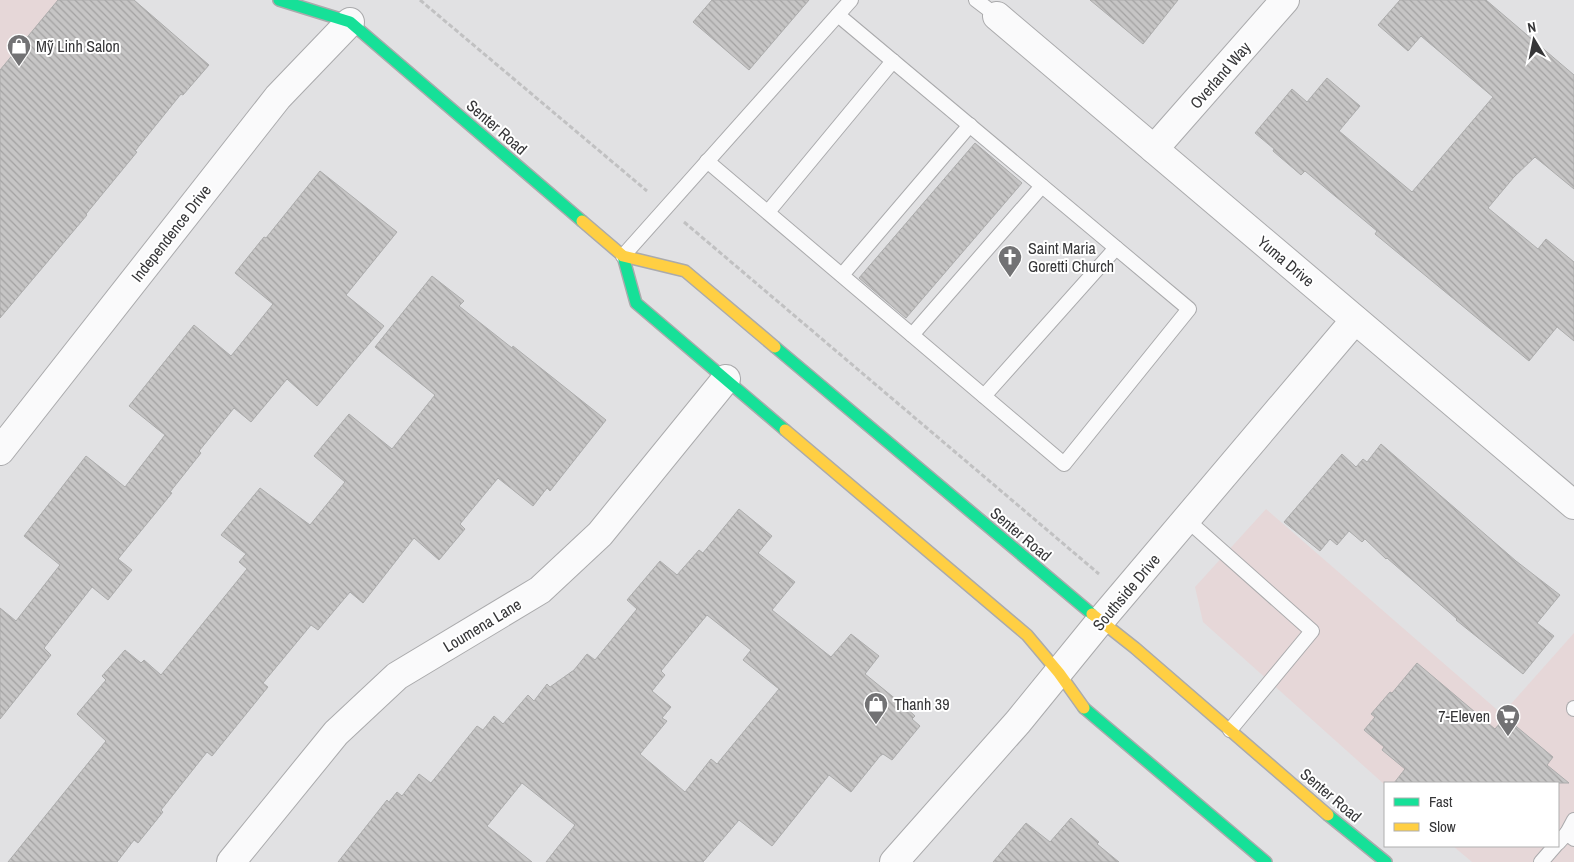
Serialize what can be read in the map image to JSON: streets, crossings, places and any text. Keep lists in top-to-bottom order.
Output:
{
  "streets": {
    "main road": ["Senter Road"],
    "street": [
      "Overland Way",
      "Independence Drive",
      "Yuma Drive",
      "Southside Drive",
      "Loumena Lane"
    ]
  },
  "crossings": [
    ["Overland Way", "Yuma Drive"],
    ["Senter Road", "Independence Drive"],
    ["Senter Road", "Southside Drive"],
    ["Yuma Drive", "Southside Drive"]
  ],
  "places": {
    "shop": ["Mỹ Linh Salon", "Thanh 39"],
    "church": ["Saint Maria Goretti Church"],
    "supermarket": ["7-Eleven"]
  },
  "legend": ["Fast", "Slow"],
  "north": "top"
}
